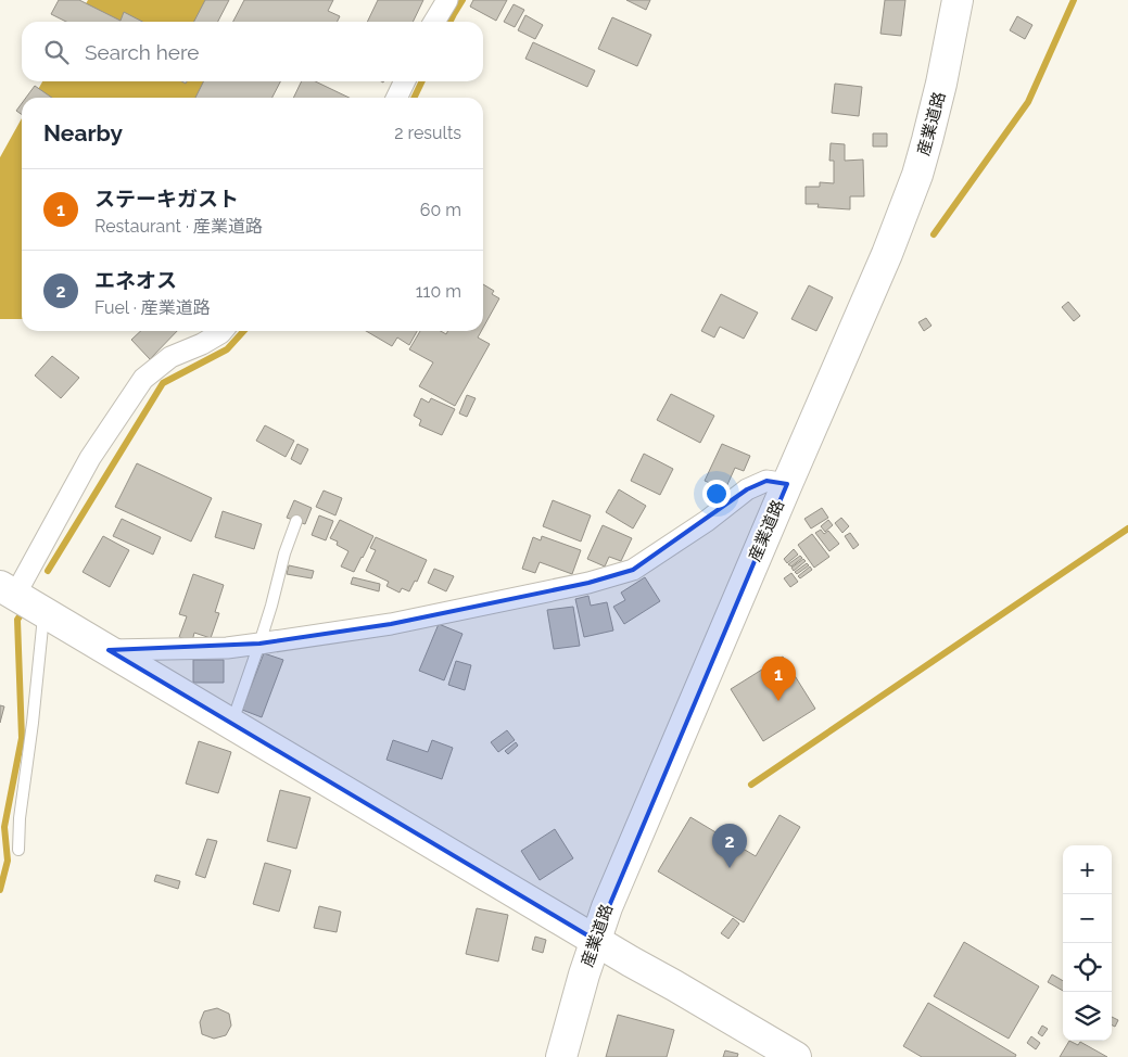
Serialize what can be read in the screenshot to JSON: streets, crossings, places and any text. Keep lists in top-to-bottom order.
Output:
{
  "streets": {
    "main road": ["産業道路"]
  },
  "page": {
    "search": "Search here",
    "heading": ["Nearby", "2 results"],
    "list": [
      {
        "mark": "1",
        "name": "ステーキガスト",
        "note": "Restaurant · 産業道路",
        "value": "60 m"
      },
      {
        "mark": "2",
        "name": "エネオス",
        "note": "Fuel · 産業道路",
        "value": "110 m"
      }
    ],
    "pins": ["1", "2"],
    "map_buttons": ["+", "−"]
  }
}
